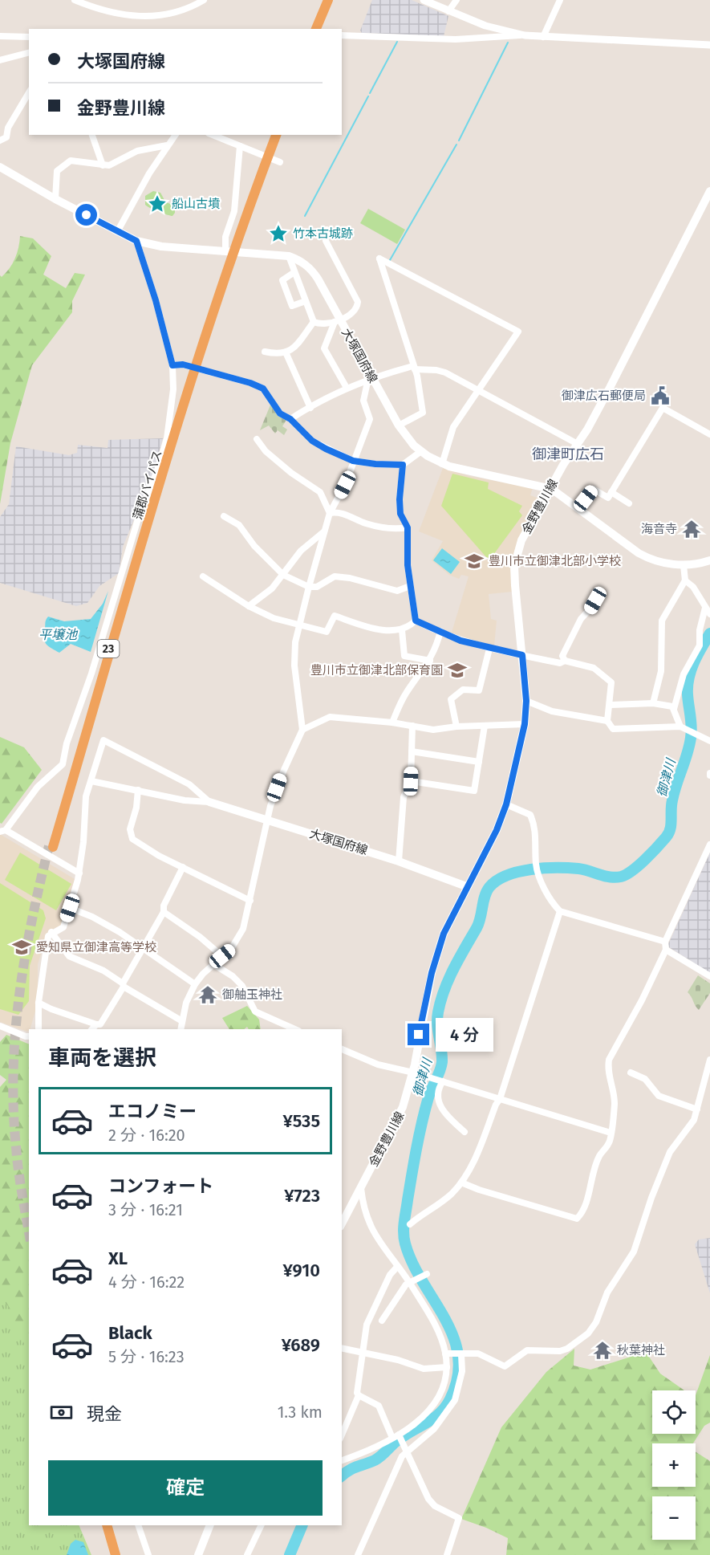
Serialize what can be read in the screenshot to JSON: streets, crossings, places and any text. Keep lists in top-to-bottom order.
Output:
{
  "streets": {
    "highway": ["蒲郡バイパス", "23"],
    "main road": ["大塚国府線", "金野豊川線"]
  },
  "crossings": [
    ["大塚国府線", "金野豊川線"]
  ],
  "districts": ["御津町広石"],
  "water": ["平壌池", "御津川"],
  "places": {
    "place": ["船山古墳", "竹本古城跡"],
    "public building": ["御津広石郵便局"],
    "temple": ["海音寺", "御舳玉神社", "秋葉神社"],
    "school or university": ["豊川市立御津北部小学校", "豊川市立御津北部保育園", "愛知県立御津高等学校"]
  },
  "page": {
    "banner": ["大塚国府線", "金野豊川線"],
    "bubble": "4 分",
    "heading": "車両を選択",
    "list": [
      {
        "name": "エコノミー",
        "note": "2 分 · 16:20",
        "value": "¥535"
      },
      {
        "name": "コンフォート",
        "note": "3 分 · 16:21",
        "value": "¥723"
      },
      {
        "name": "XL",
        "note": "4 分 · 16:22",
        "value": "¥910"
      },
      {
        "name": "Black",
        "note": "5 分 · 16:23",
        "value": "¥689"
      }
    ],
    "pay": ["現金", "1.3 km"],
    "map_buttons": ["+", "−"],
    "buttons": "確定"
  }
}
